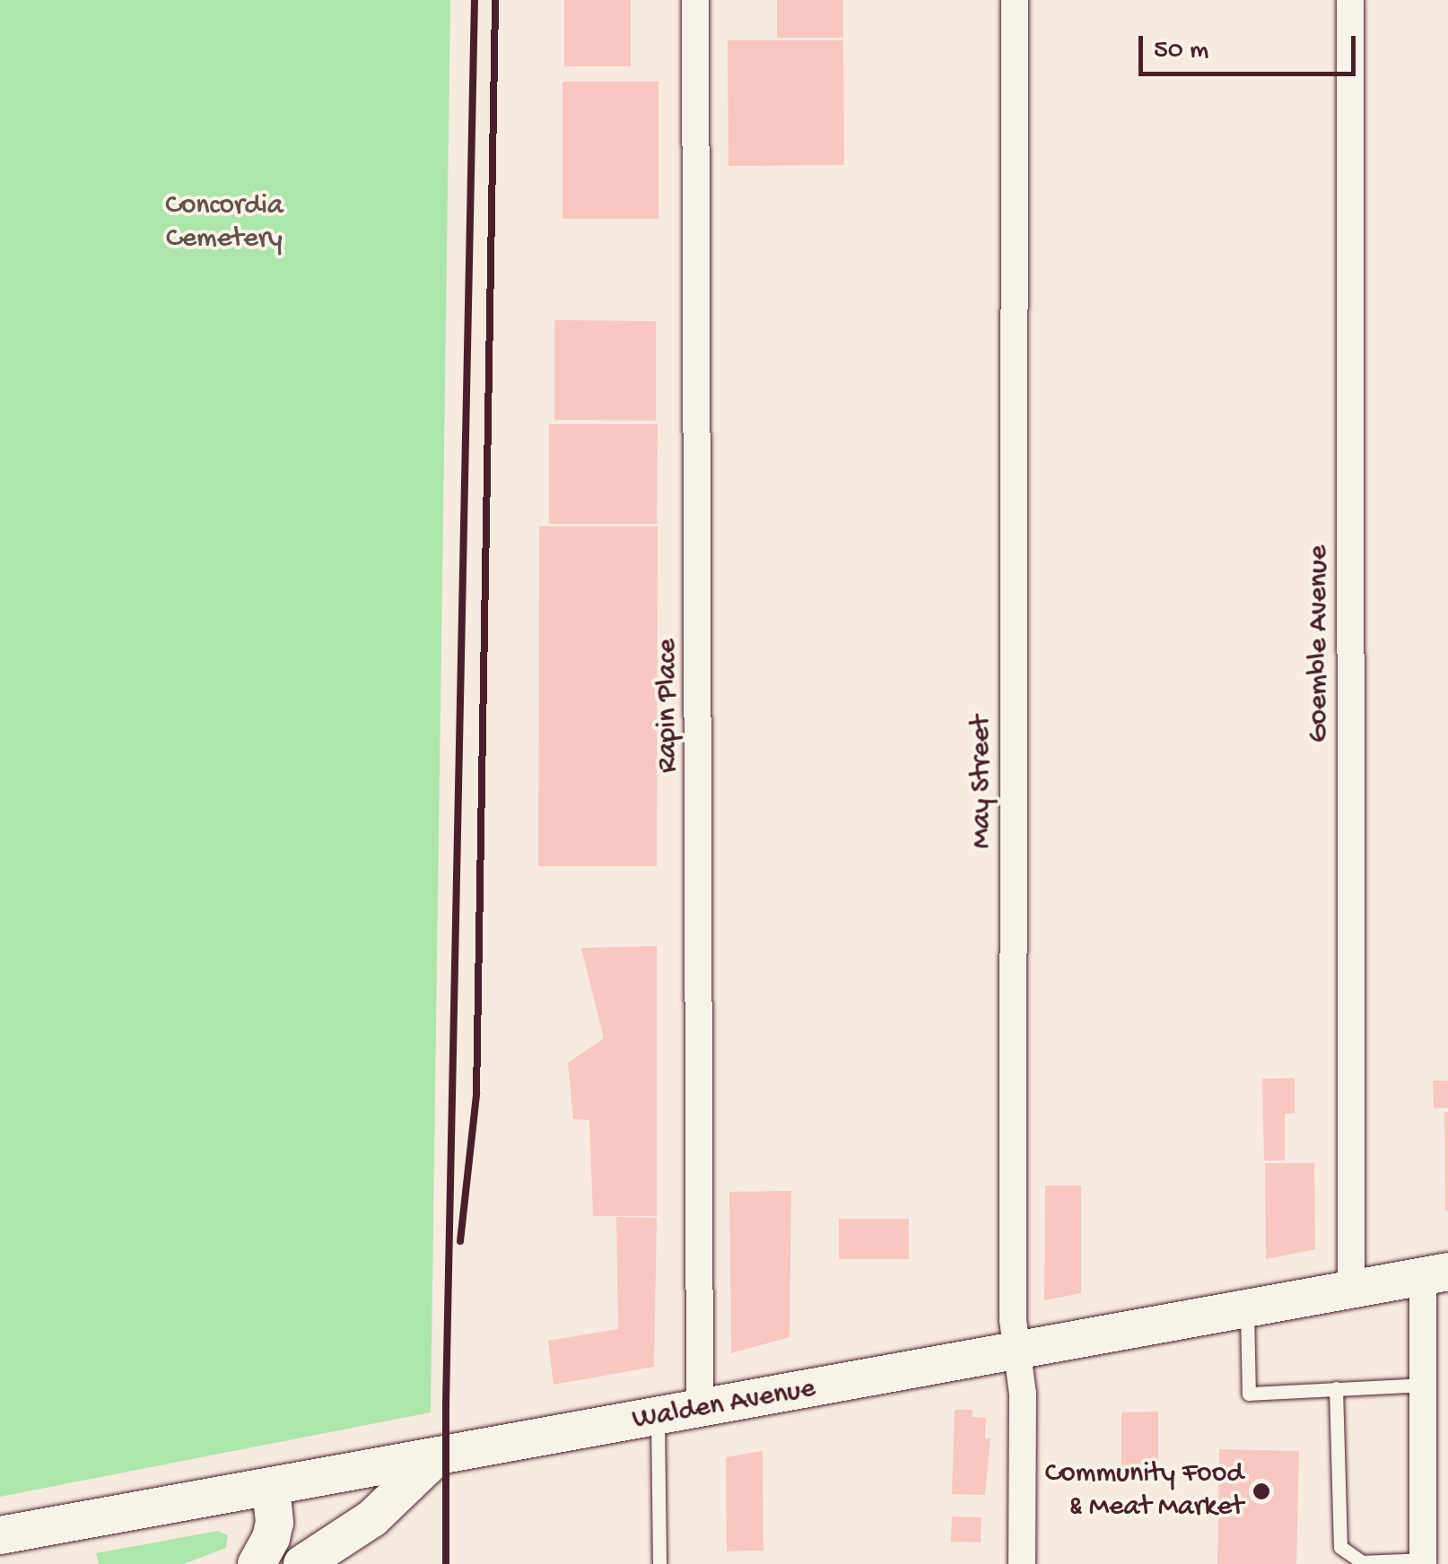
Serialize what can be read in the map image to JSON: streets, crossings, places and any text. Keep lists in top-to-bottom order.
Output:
{
  "streets": {
    "main road": ["Walden Avenue"],
    "street": ["Goemble Avenue", "Rapin Place", "May Street"]
  },
  "crossings": [
    ["Goemble Avenue", "Walden Avenue"],
    ["Rapin Place", "Walden Avenue"],
    ["May Street", "Walden Avenue"]
  ],
  "parks": ["Concordia Cemetery"],
  "places": ["Community Food & Meat Market"],
  "scale_bar": "50 m"
}
